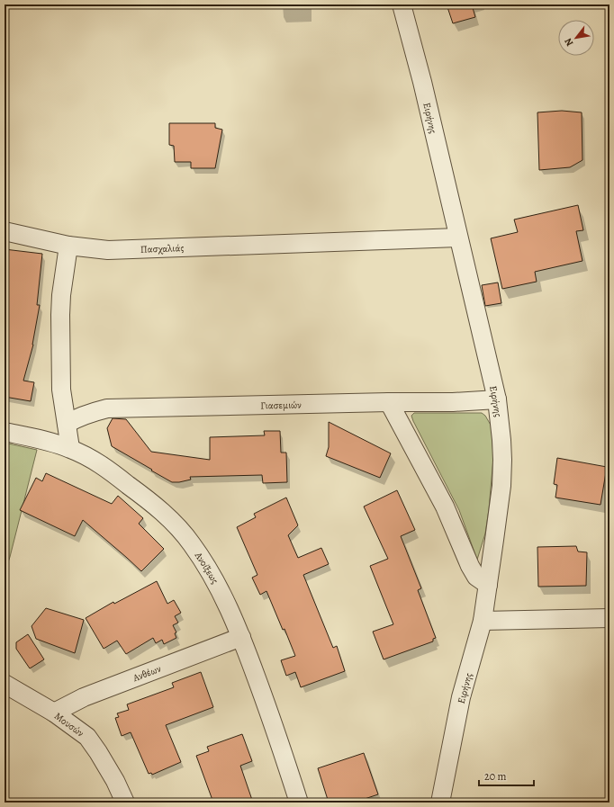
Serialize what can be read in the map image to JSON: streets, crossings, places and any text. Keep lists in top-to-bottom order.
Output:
{
  "streets": {
    "street": [
      "Ειρήνης",
      "Πασχαλιάς",
      "Γιασεμιών",
      "Ανοίξεως",
      "Ανθέων",
      "Μουσών"
    ]
  },
  "crossings": [
    ["Ειρήνης", "Πασχαλιάς"],
    ["Ειρήνης", "Γιασεμιών"],
    ["Ανοίξεως", "Ανθέων"],
    ["Ανθέων", "Μουσών"]
  ],
  "scale_bar": "20 m",
  "north": "bottom left"
}
